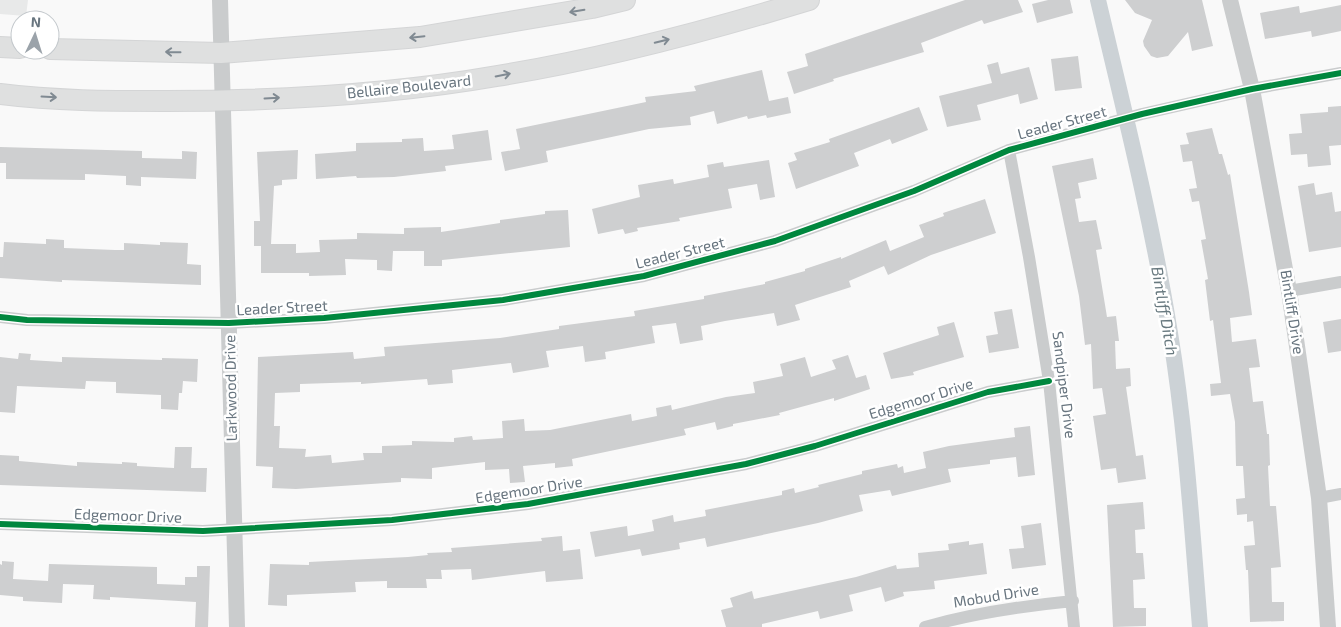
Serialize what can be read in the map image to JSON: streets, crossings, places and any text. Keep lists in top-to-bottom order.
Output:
{
  "streets": {
    "main road": ["Bellaire Boulevard"],
    "street": [
      "Leader Street",
      "Bintliff Drive",
      "Sandpiper Drive",
      "Larkwood Drive",
      "Edgemoor Drive",
      "Mobud Drive"
    ]
  },
  "crossings": [
    ["Bellaire Boulevard", "Larkwood Drive"],
    ["Leader Street", "Bintliff Drive"],
    ["Leader Street", "Sandpiper Drive"],
    ["Leader Street", "Larkwood Drive"],
    ["Sandpiper Drive", "Edgemoor Drive"],
    ["Sandpiper Drive", "Mobud Drive"],
    ["Larkwood Drive", "Edgemoor Drive"]
  ],
  "water": ["Bintliff Ditch"],
  "north": "top"
}
